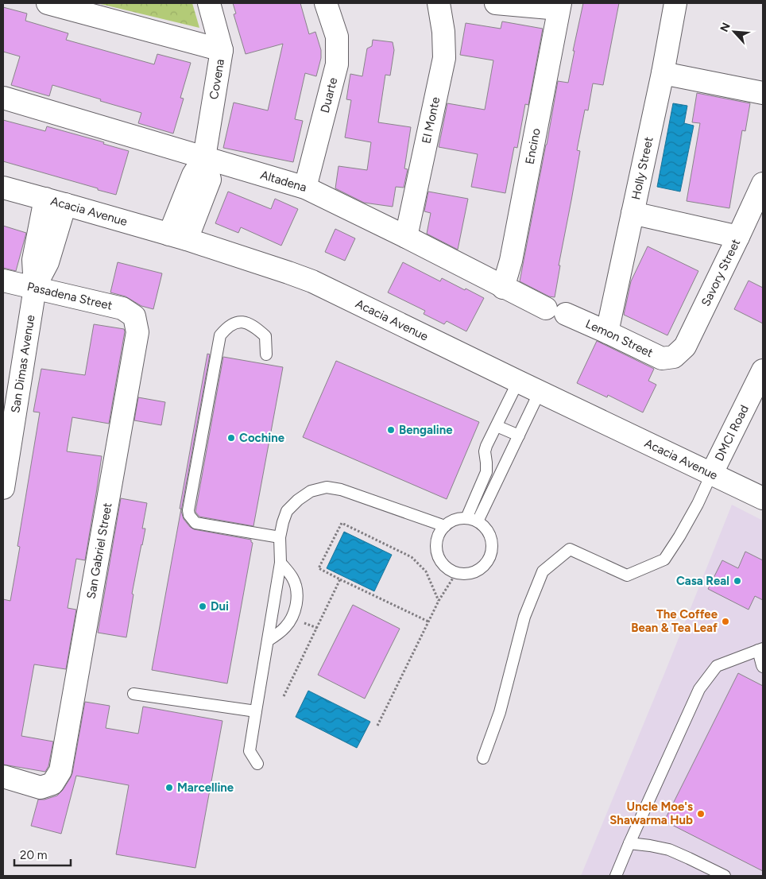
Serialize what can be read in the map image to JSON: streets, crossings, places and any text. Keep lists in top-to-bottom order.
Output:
{
  "streets": {
    "street": [
      "Covena",
      "Duarte",
      "El Monte",
      "Encino",
      "Holly Street",
      "Altadena",
      "Acacia Avenue",
      "Savory Street",
      "Pasadena Street",
      "Lemon Street",
      "San Dimas Avenue",
      "DMCI Road",
      "San Gabriel Street"
    ]
  },
  "crossings": [
    ["Covena", "Altadena"],
    ["Covena", "Acacia Avenue"],
    ["Duarte", "Altadena"],
    ["El Monte", "Altadena"],
    ["Encino", "Altadena"],
    ["Holly Street", "Lemon Street"],
    ["Altadena", "Lemon Street"],
    ["Acacia Avenue", "San Dimas Avenue"],
    ["Acacia Avenue", "DMCI Road"],
    ["Savory Street", "Lemon Street"],
    ["Pasadena Street", "San Dimas Avenue"],
    ["Pasadena Street", "San Gabriel Street"]
  ],
  "places": [
    "Bengaline",
    "Cochine",
    "Casa Real",
    "Dui",
    "The Coffee Bean & Tea Leaf",
    "Marcelline",
    "Uncle Moe's Shawarma Hub"
  ],
  "scale_bar": "20 m",
  "north": "top left"
}
